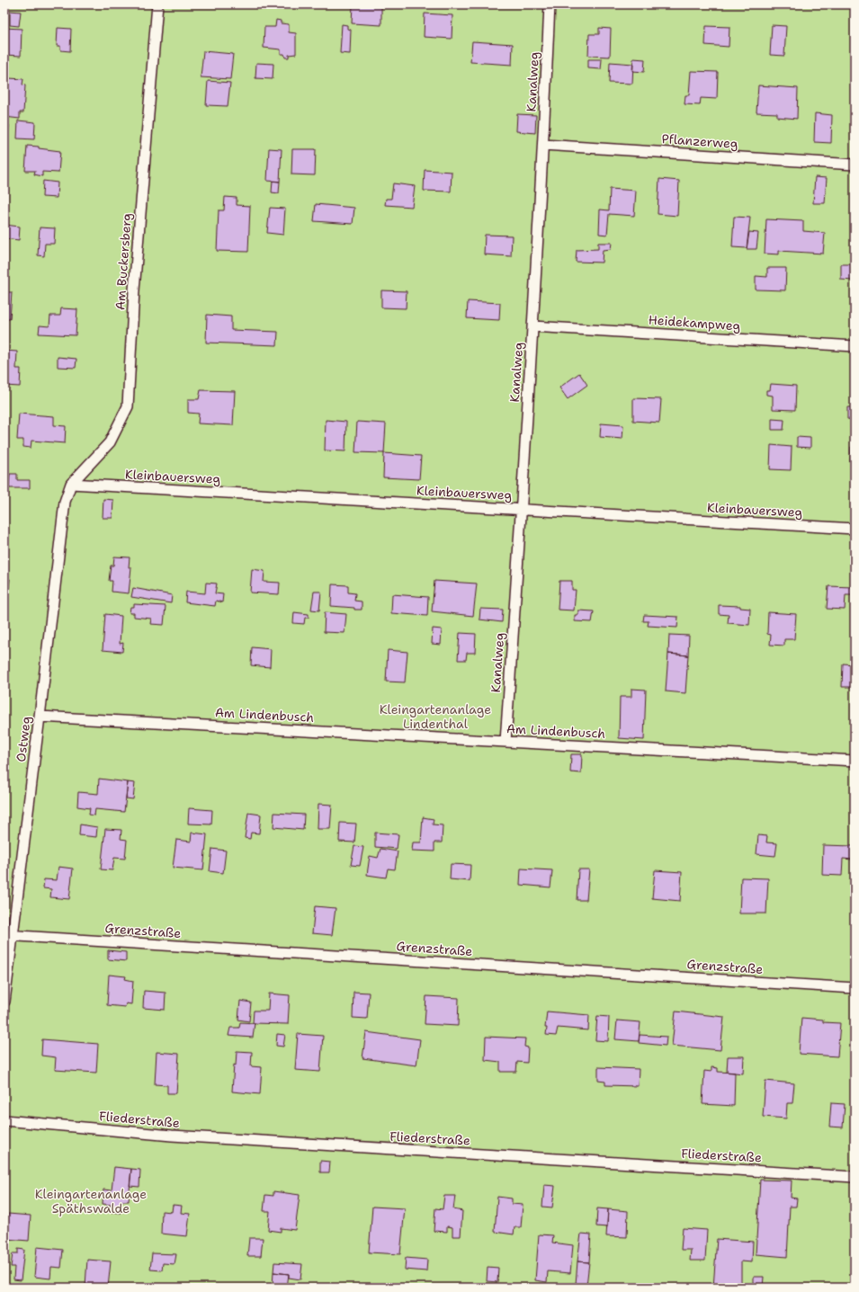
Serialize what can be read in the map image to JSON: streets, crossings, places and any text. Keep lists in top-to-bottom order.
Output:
{
  "streets": {
    "lane": [
      "Kanalweg",
      "Pflanzerweg",
      "Am Buckersberg",
      "Heidekampweg",
      "Kleinbauersweg",
      "Am Lindenbusch",
      "Ostweg",
      "Grenzstraße",
      "Fliederstraße"
    ]
  },
  "crossings": [
    ["Kanalweg", "Pflanzerweg"],
    ["Kanalweg", "Heidekampweg"],
    ["Kanalweg", "Kleinbauersweg"],
    ["Kanalweg", "Am Lindenbusch"],
    ["Am Buckersberg", "Kleinbauersweg"],
    ["Am Buckersberg", "Ostweg"],
    ["Am Lindenbusch", "Ostweg"],
    ["Ostweg", "Grenzstraße"]
  ],
  "parks": ["Kleingartenanlage Lindenthal", "Kleingartenanlage Späthswalde"]
}
